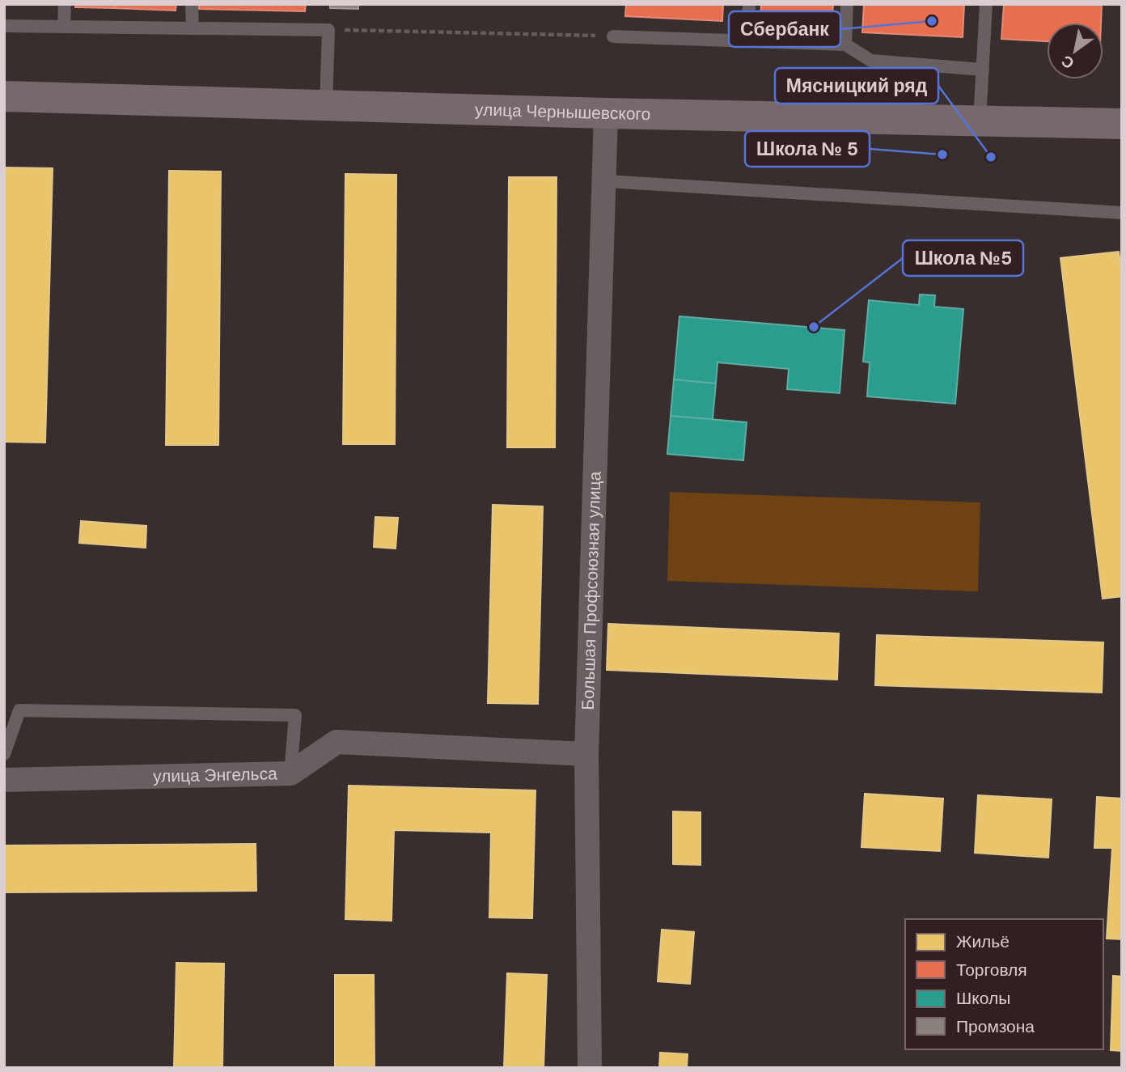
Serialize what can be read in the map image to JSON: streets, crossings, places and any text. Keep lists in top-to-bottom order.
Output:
{
  "streets": {
    "main road": ["улица Чернышевского"],
    "street": ["Большая Профсоюзная улица", "улица Энгельса"]
  },
  "crossings": [
    ["улица Чернышевского", "Большая Профсоюзная улица"],
    ["Большая Профсоюзная улица", "улица Энгельса"]
  ],
  "places": [
    "Сбербанк",
    "Школа № 5",
    "Мясницкий ряд",
    "Школа №5"
  ],
  "legend": [
    "Жильё",
    "Торговля",
    "Школы",
    "Промзона"
  ],
  "north": "bottom left"
}
